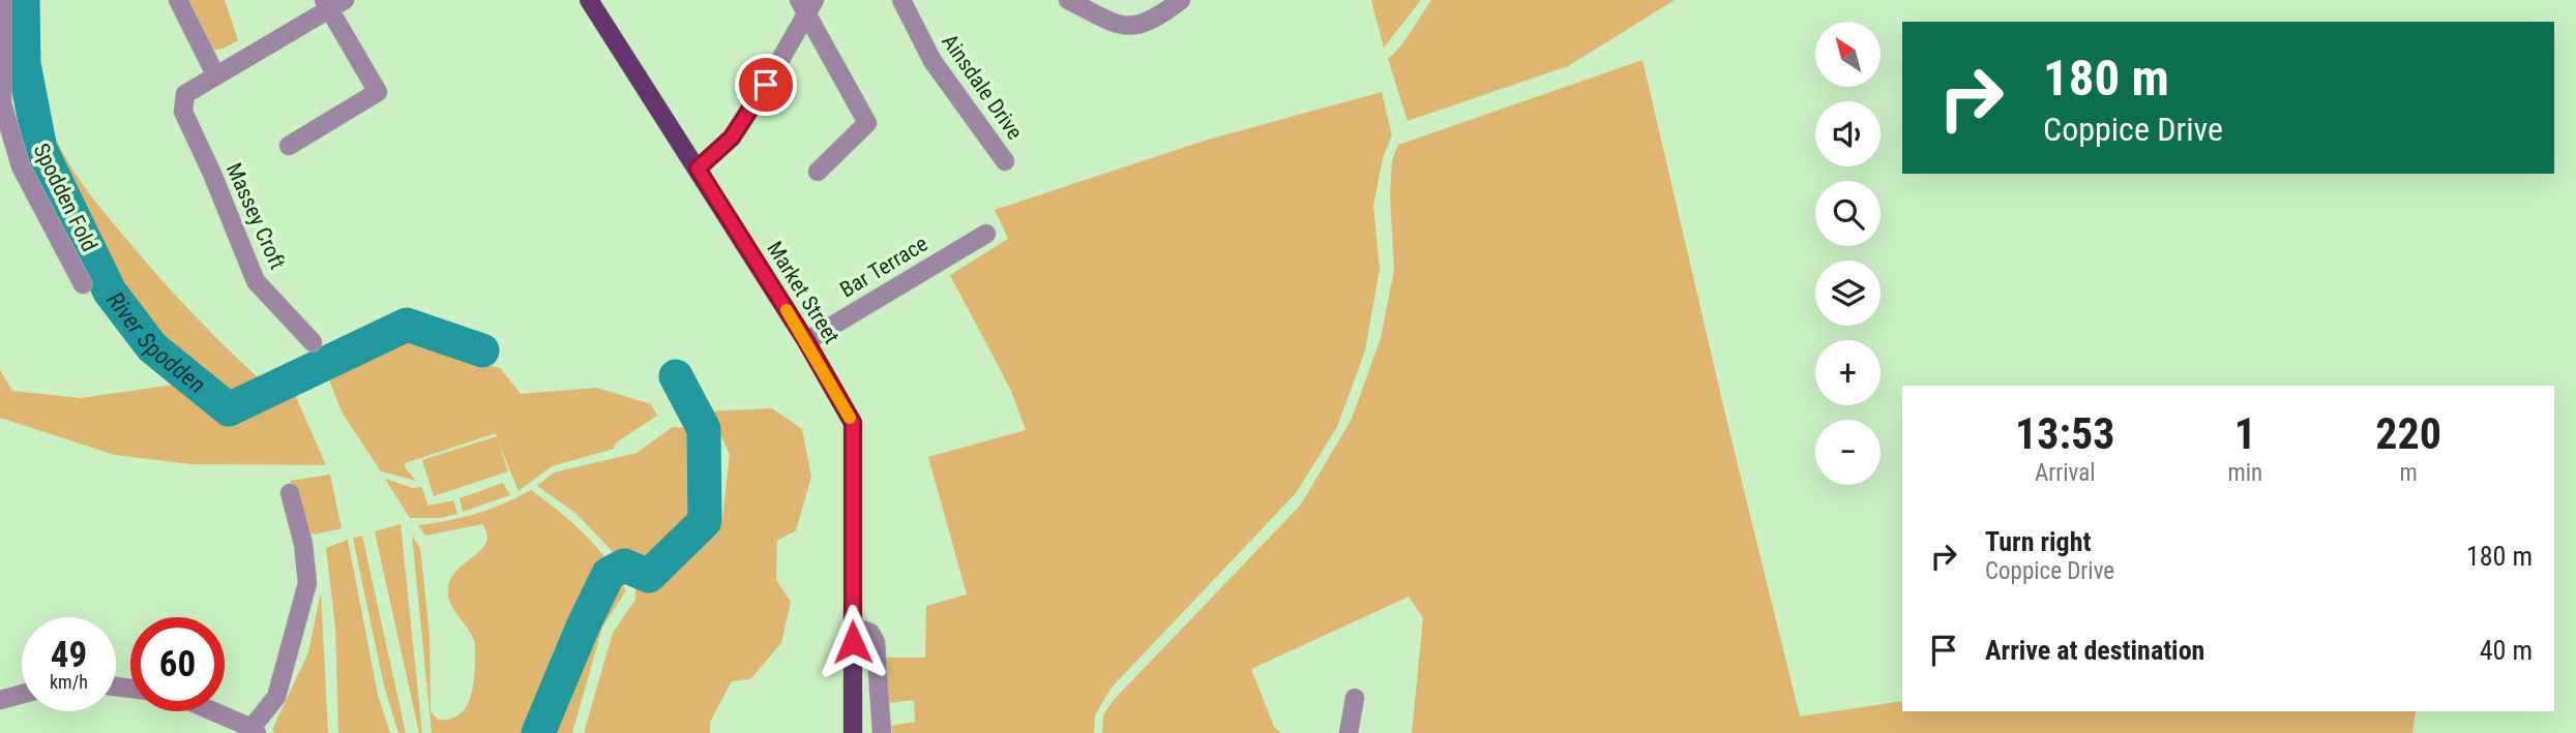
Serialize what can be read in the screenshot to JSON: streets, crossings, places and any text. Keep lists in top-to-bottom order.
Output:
{
  "streets": {
    "main road": ["Market Street"],
    "street": [
      "Ainsdale Drive",
      "Spodden Fold",
      "Massey Croft",
      "Bar Terrace"
    ]
  },
  "crossings": [
    ["Bar Terrace", "Market Street"]
  ],
  "water": ["River Spodden"],
  "north": "top left",
  "page": {
    "map_buttons": ["+", "−"],
    "turn": ["180 m", "Coppice Drive"],
    "eta": [
      "13:53",
      "Arrival",
      "1",
      "min",
      "220",
      "m"
    ],
    "list": [
      {
        "name": "Turn right",
        "note": "Coppice Drive",
        "value": "180 m"
      },
      {
        "name": "Arrive at destination",
        "value": "40 m"
      }
    ],
    "speed": "49 km/h",
    "limit": "60"
  }
}
